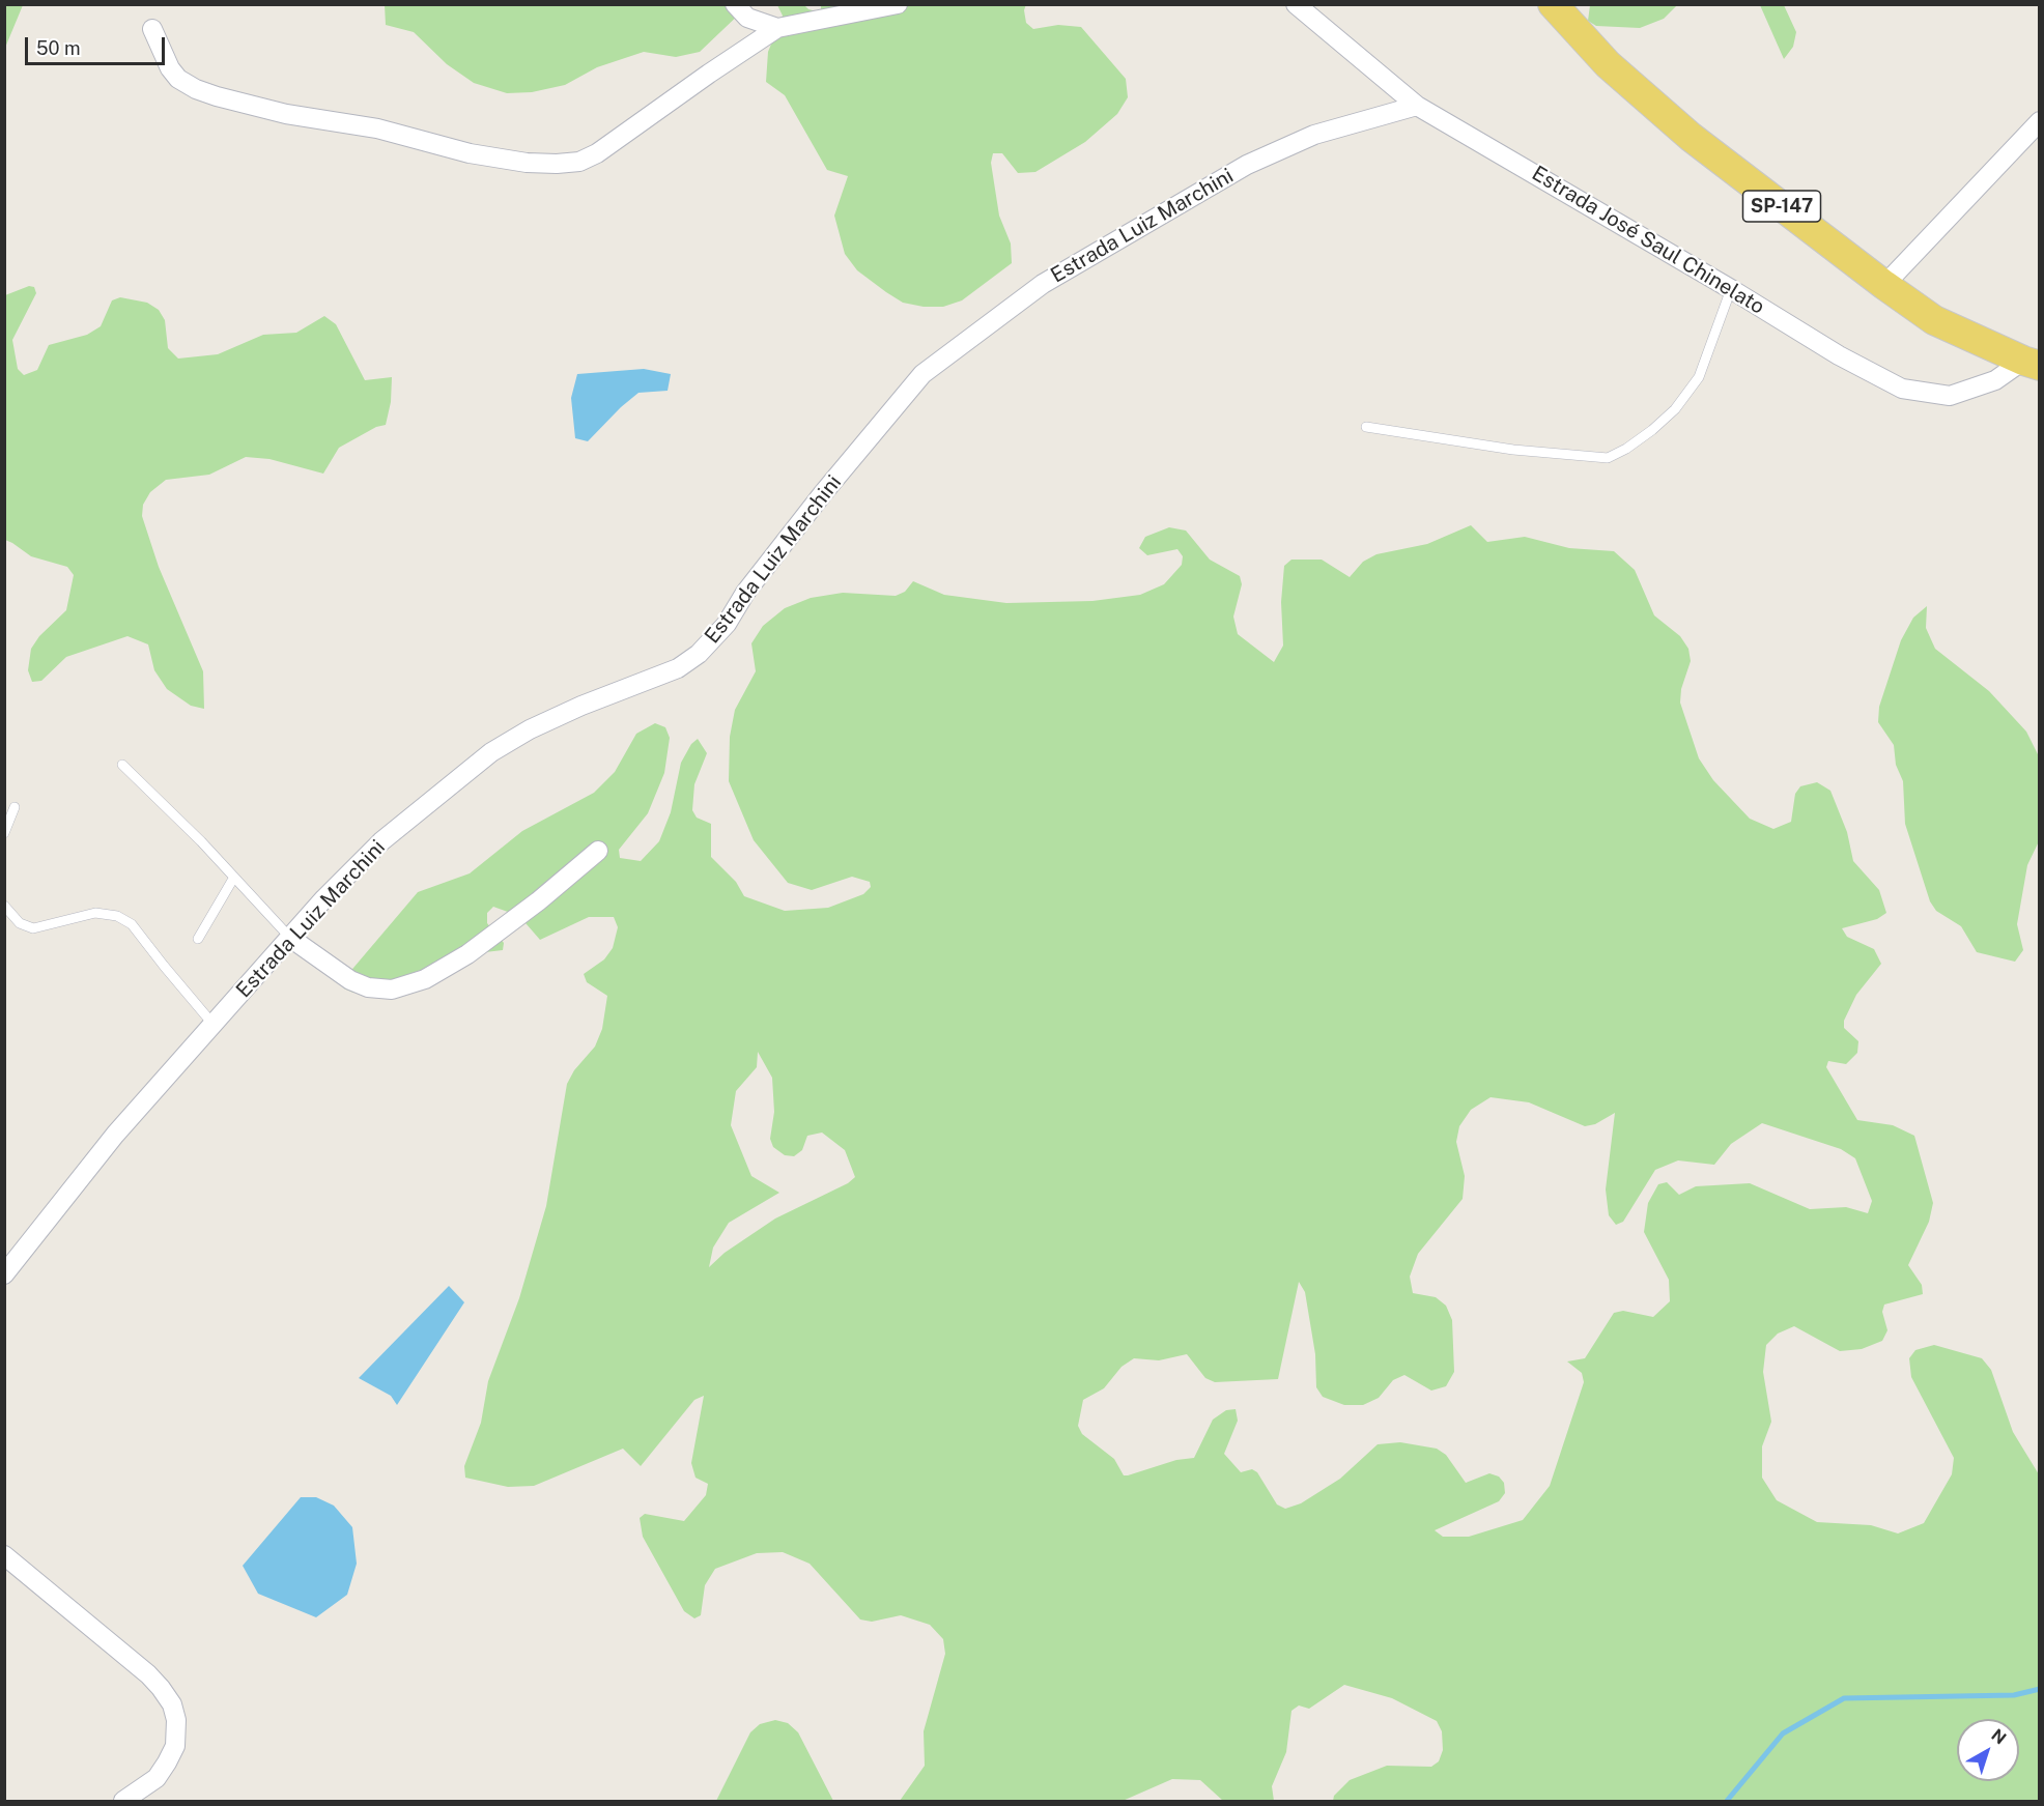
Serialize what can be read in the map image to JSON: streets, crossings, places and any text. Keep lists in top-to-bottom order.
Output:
{
  "streets": {
    "main road": ["SP-147"],
    "street": ["Estrada Luiz Marchini", "Estrada José Saul Chinelato"]
  },
  "crossings": [
    ["SP-147", "Estrada José Saul Chinelato"],
    ["Estrada Luiz Marchini", "Estrada José Saul Chinelato"]
  ],
  "scale_bar": "50 m",
  "north": "top right"
}
